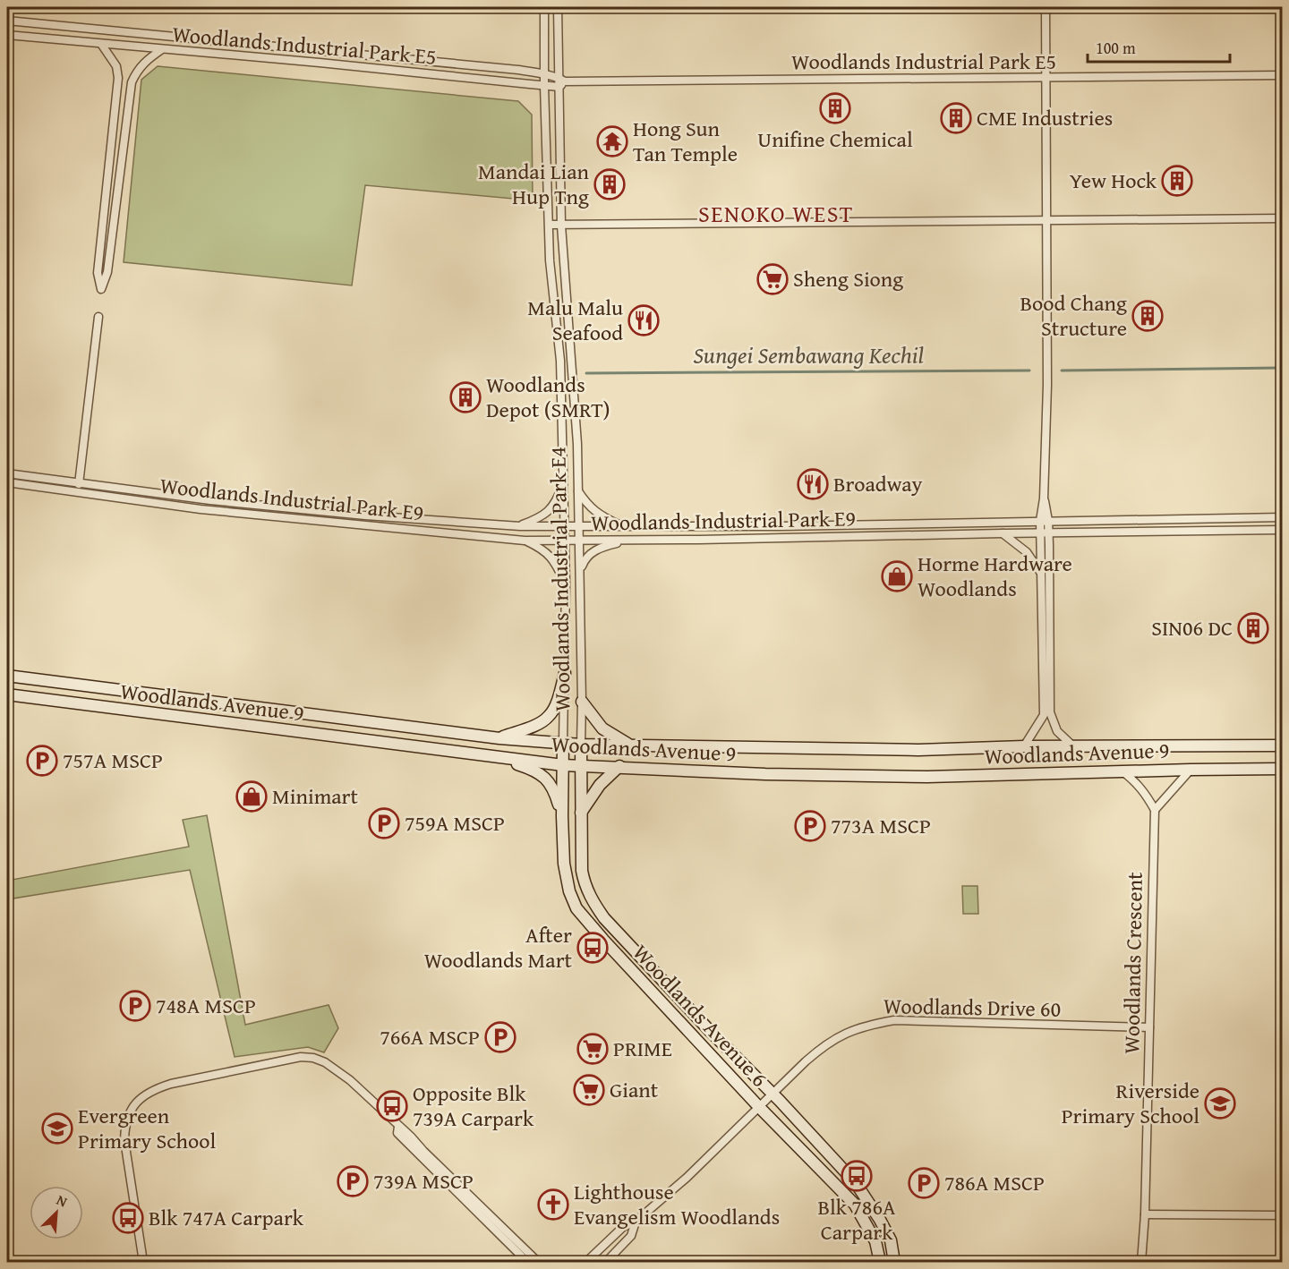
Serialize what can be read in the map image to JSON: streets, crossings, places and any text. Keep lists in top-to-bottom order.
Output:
{
  "streets": {
    "main road": ["Woodlands Industrial Park E4", "Woodlands Avenue 9", "Woodlands Avenue 6"],
    "street": [
      "Woodlands Industrial Park E5",
      "Woodlands Industrial Park E9",
      "Woodlands Crescent",
      "Woodlands Drive 60"
    ]
  },
  "crossings": [
    ["Woodlands Industrial Park E5", "Woodlands Industrial Park E4"],
    ["Woodlands Industrial Park E9", "Woodlands Industrial Park E4"],
    ["Woodlands Industrial Park E4", "Woodlands Avenue 9"],
    ["Woodlands Industrial Park E4", "Woodlands Avenue 6"],
    ["Woodlands Avenue 9", "Woodlands Avenue 6"],
    ["Woodlands Crescent", "Woodlands Drive 60"],
    ["Woodlands Drive 60", "Woodlands Avenue 6"]
  ],
  "districts": ["SENOKO WEST"],
  "water": ["Sungei Sembawang Kechil"],
  "places": {
    "building": [
      "Unifine Chemical",
      "CME Industries",
      "Yew Hock",
      "Mandai Lian Hup Tng",
      "Bood Chang Structure",
      "Woodlands Depot (SMRT)",
      "SIN06 DC"
    ],
    "temple": ["Hong Sun Tan Temple"],
    "supermarket": ["Sheng Siong", "PRIME", "Giant"],
    "restaurant": ["Malu Malu Seafood", "Broadway"],
    "shop": ["Horme Hardware Woodlands", "Minimart"],
    "parking": [
      "757A MSCP",
      "759A MSCP",
      "773A MSCP",
      "748A MSCP",
      "766A MSCP",
      "739A MSCP",
      "786A MSCP"
    ],
    "bus stop": [
      "After Woodlands Mart",
      "Opposite Blk 739A Carpark",
      "Blk 786A Carpark",
      "Blk 747A Carpark"
    ],
    "school or university": ["Riverside Primary School", "Evergreen Primary School"],
    "church": ["Lighthouse Evangelism Woodlands"]
  },
  "scale_bar": "100 m",
  "north": "top right"
}
